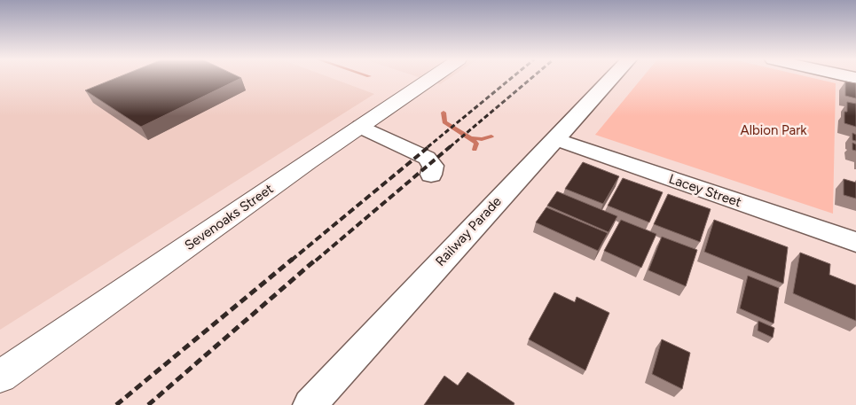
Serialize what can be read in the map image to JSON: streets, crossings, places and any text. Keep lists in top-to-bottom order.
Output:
{
  "streets": {
    "main road": ["Sevenoaks Street"],
    "street": ["Lacey Street", "Railway Parade"]
  },
  "crossings": [
    ["Lacey Street", "Railway Parade"]
  ],
  "parks": ["Albion Park"]
}
